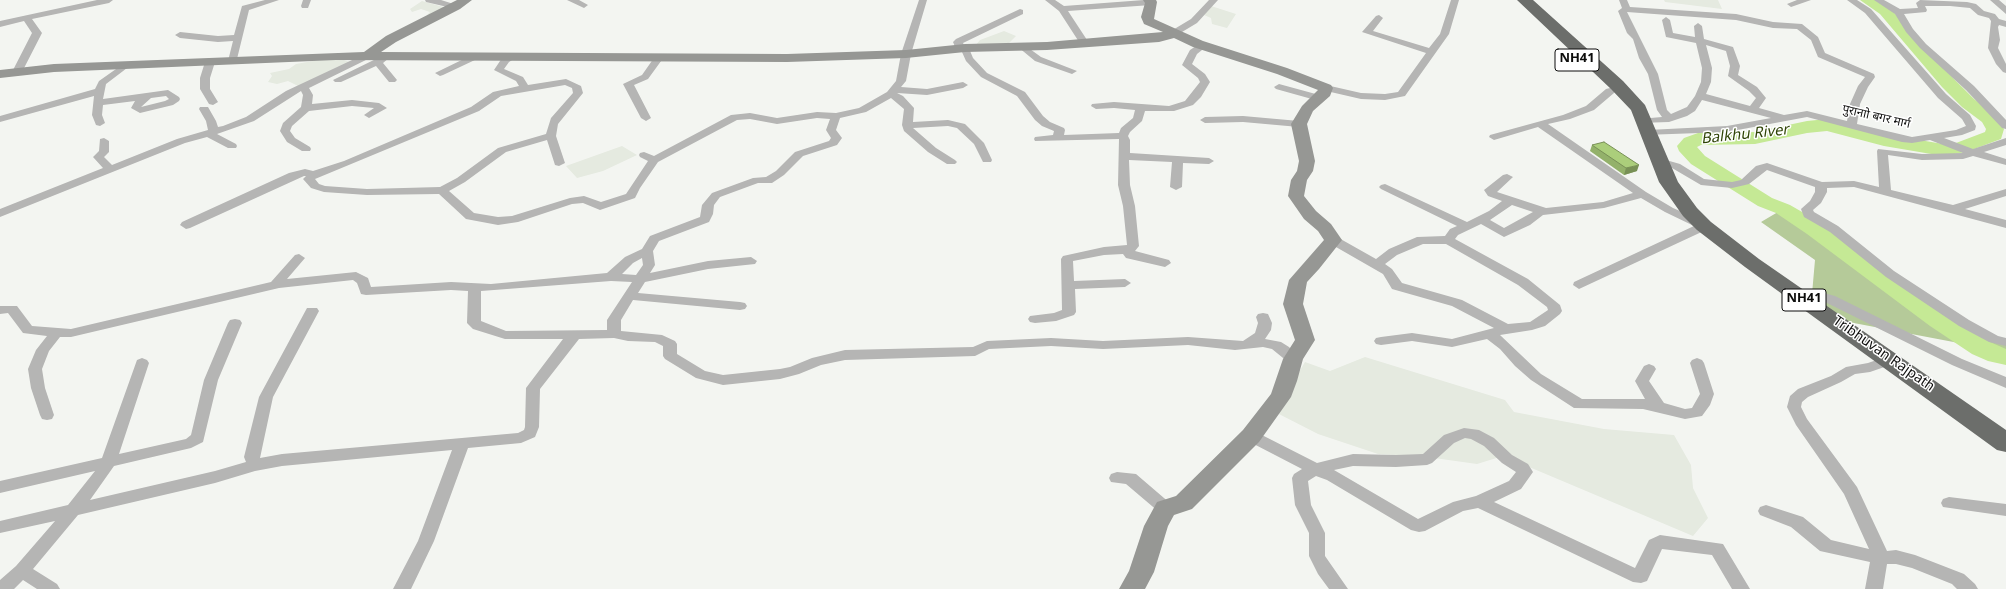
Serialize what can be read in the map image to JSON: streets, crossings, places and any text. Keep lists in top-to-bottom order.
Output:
{
  "streets": {
    "highway": ["NH41", "Tribhuvan Rajpath"],
    "street": ["पुरानाो बगर मार्ग"]
  },
  "crossings": [
    ["पुरानाो बगर मार्ग", "Tribhuvan Rajpath"]
  ],
  "water": ["Balkhu River"]
}
